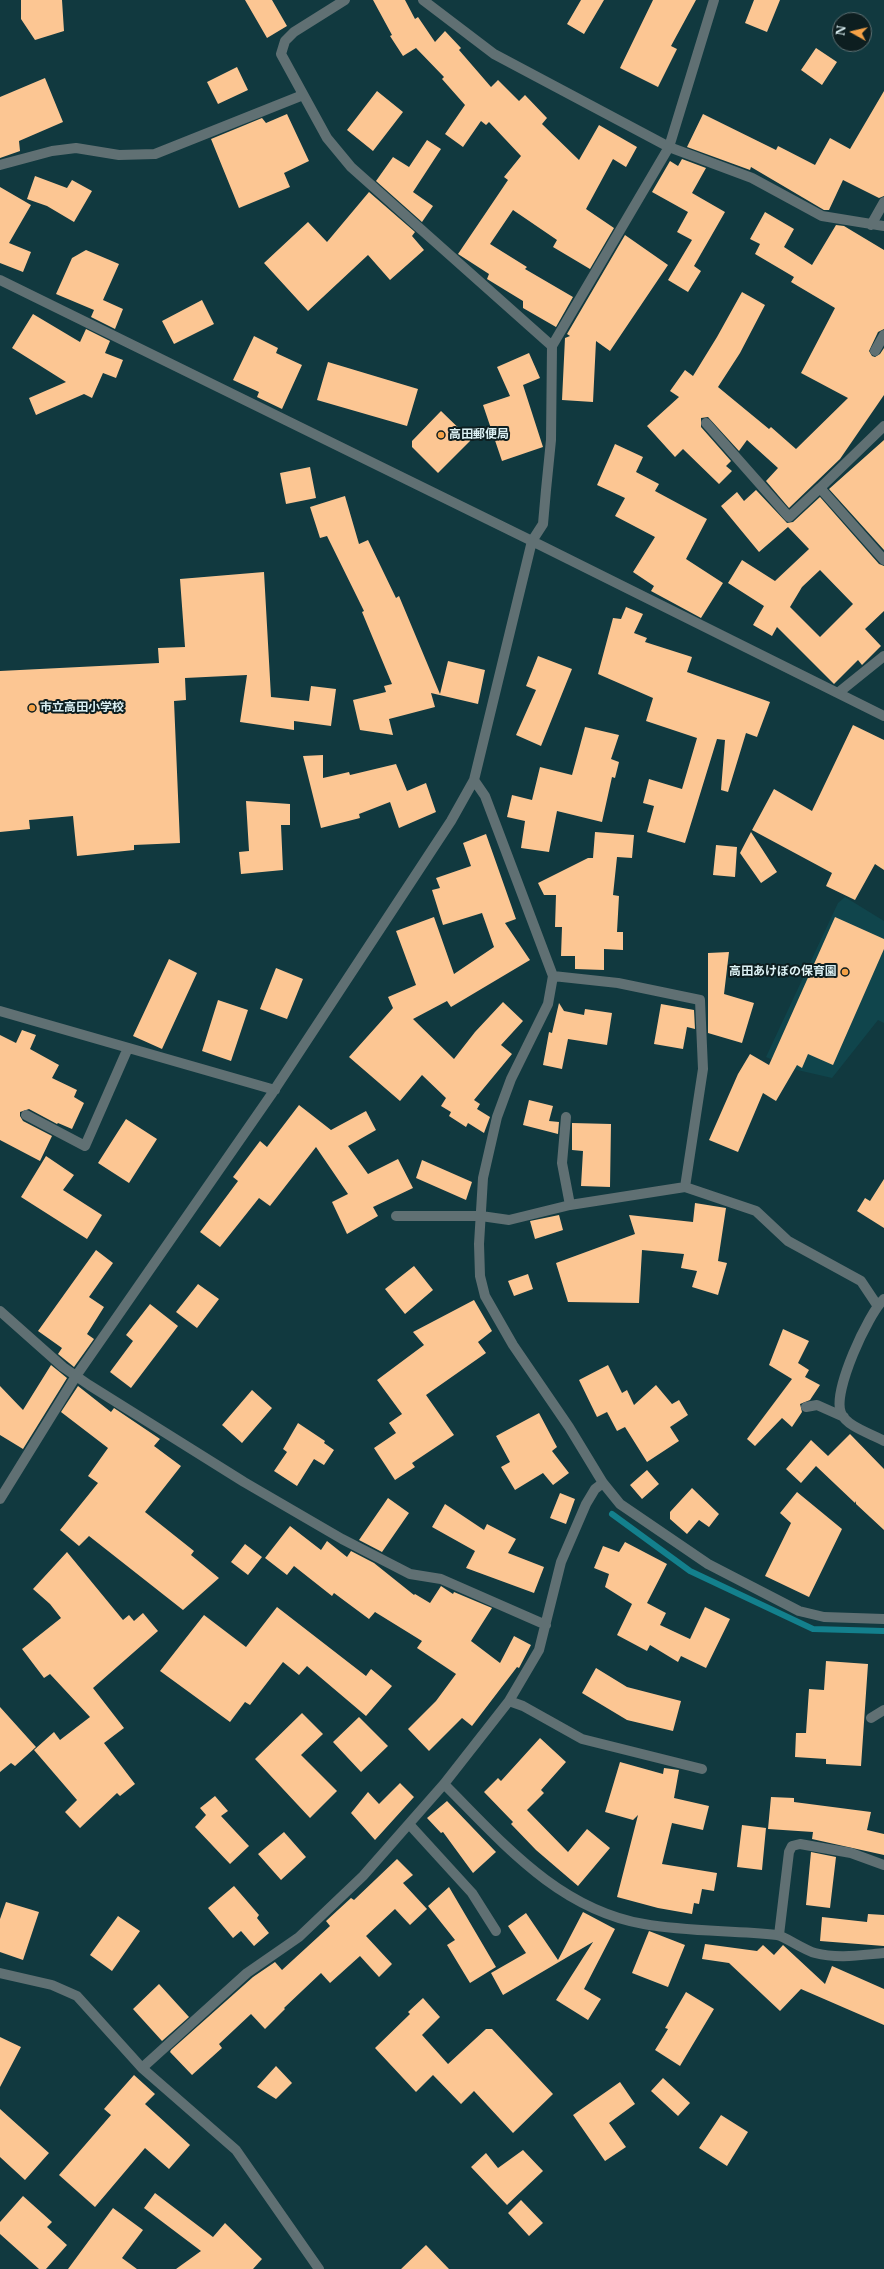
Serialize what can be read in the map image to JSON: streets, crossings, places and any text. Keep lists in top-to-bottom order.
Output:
{
  "places": ["高田郵便局", "市立高田小学校", "高田あけぼの保育園"],
  "north": "left"
}
